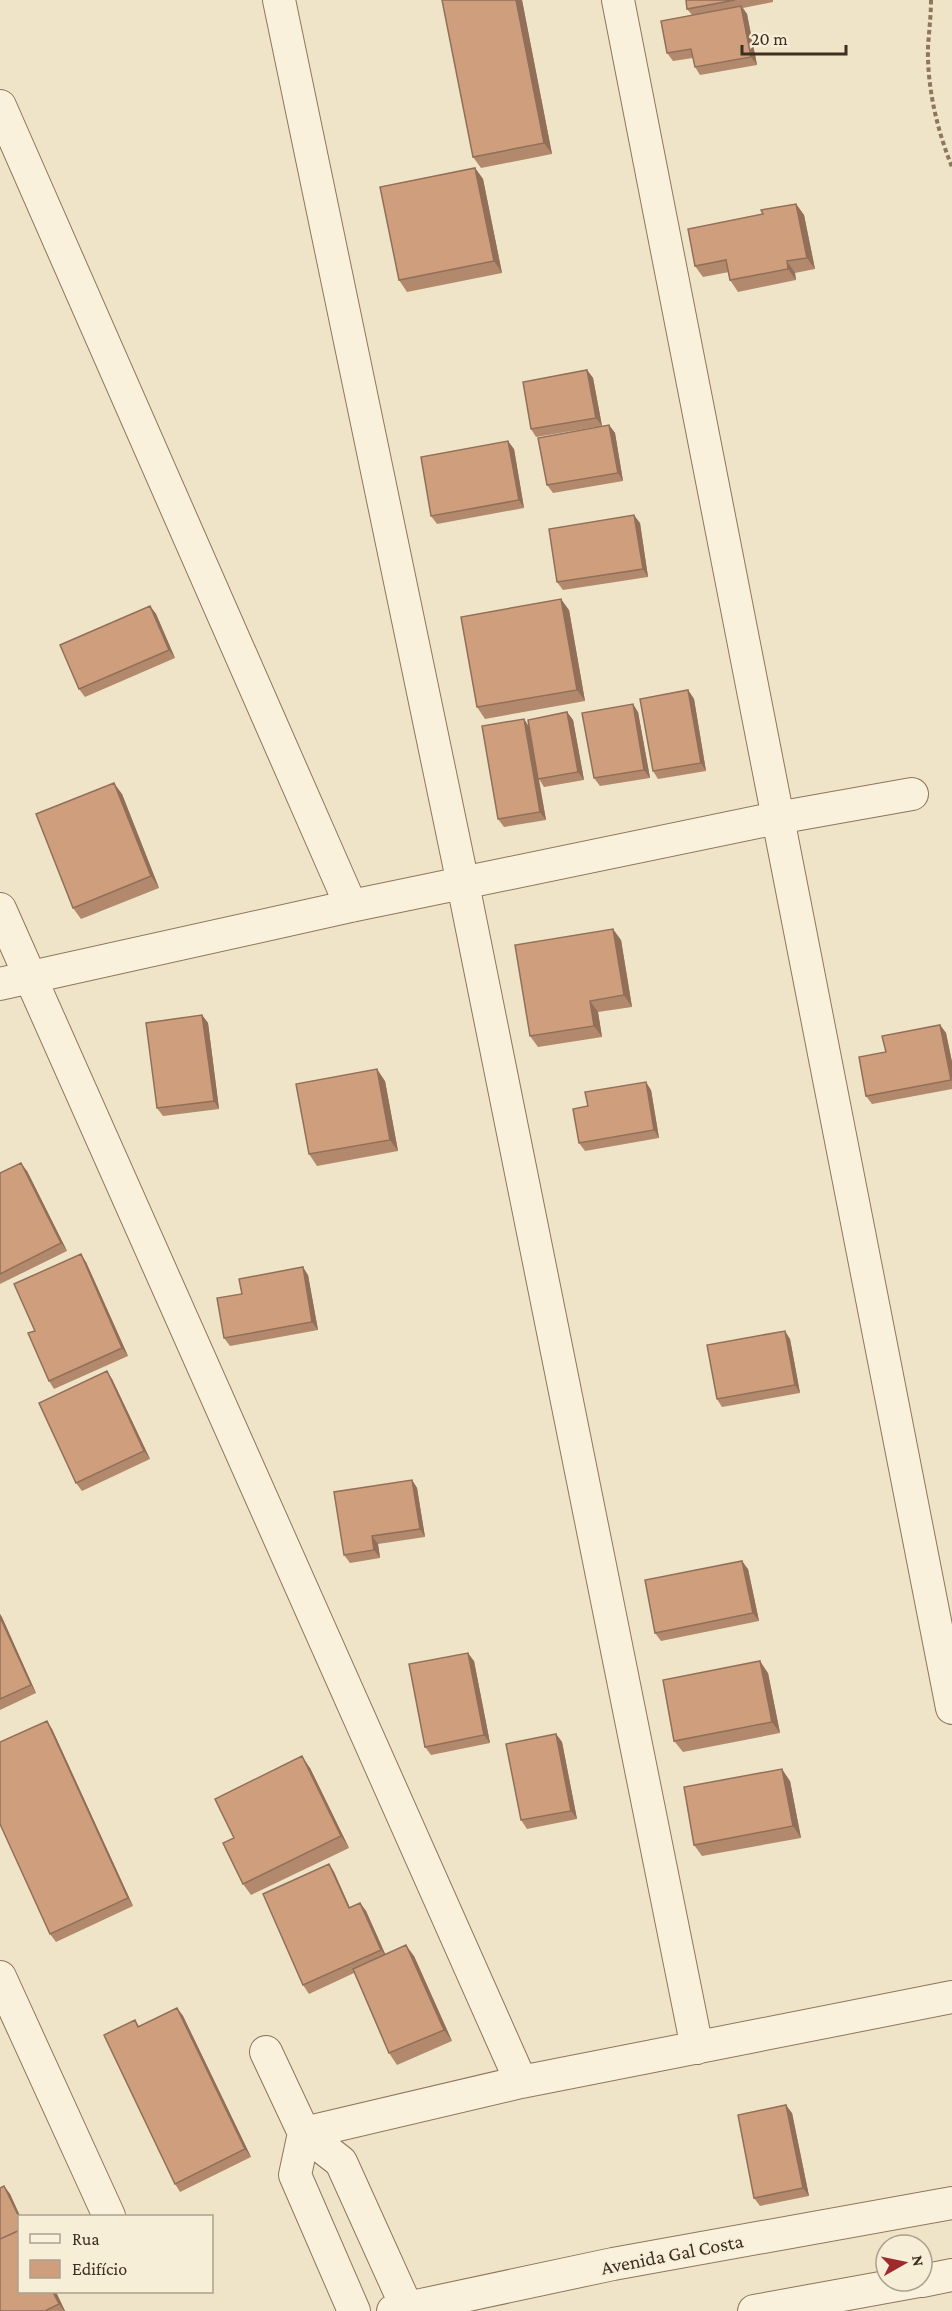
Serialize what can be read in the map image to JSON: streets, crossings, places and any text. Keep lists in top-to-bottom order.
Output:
{
  "streets": {
    "street": ["Avenida Gal Costa"]
  },
  "legend": ["Rua", "Edifício"],
  "scale_bar": "20 m",
  "north": "right"
}
